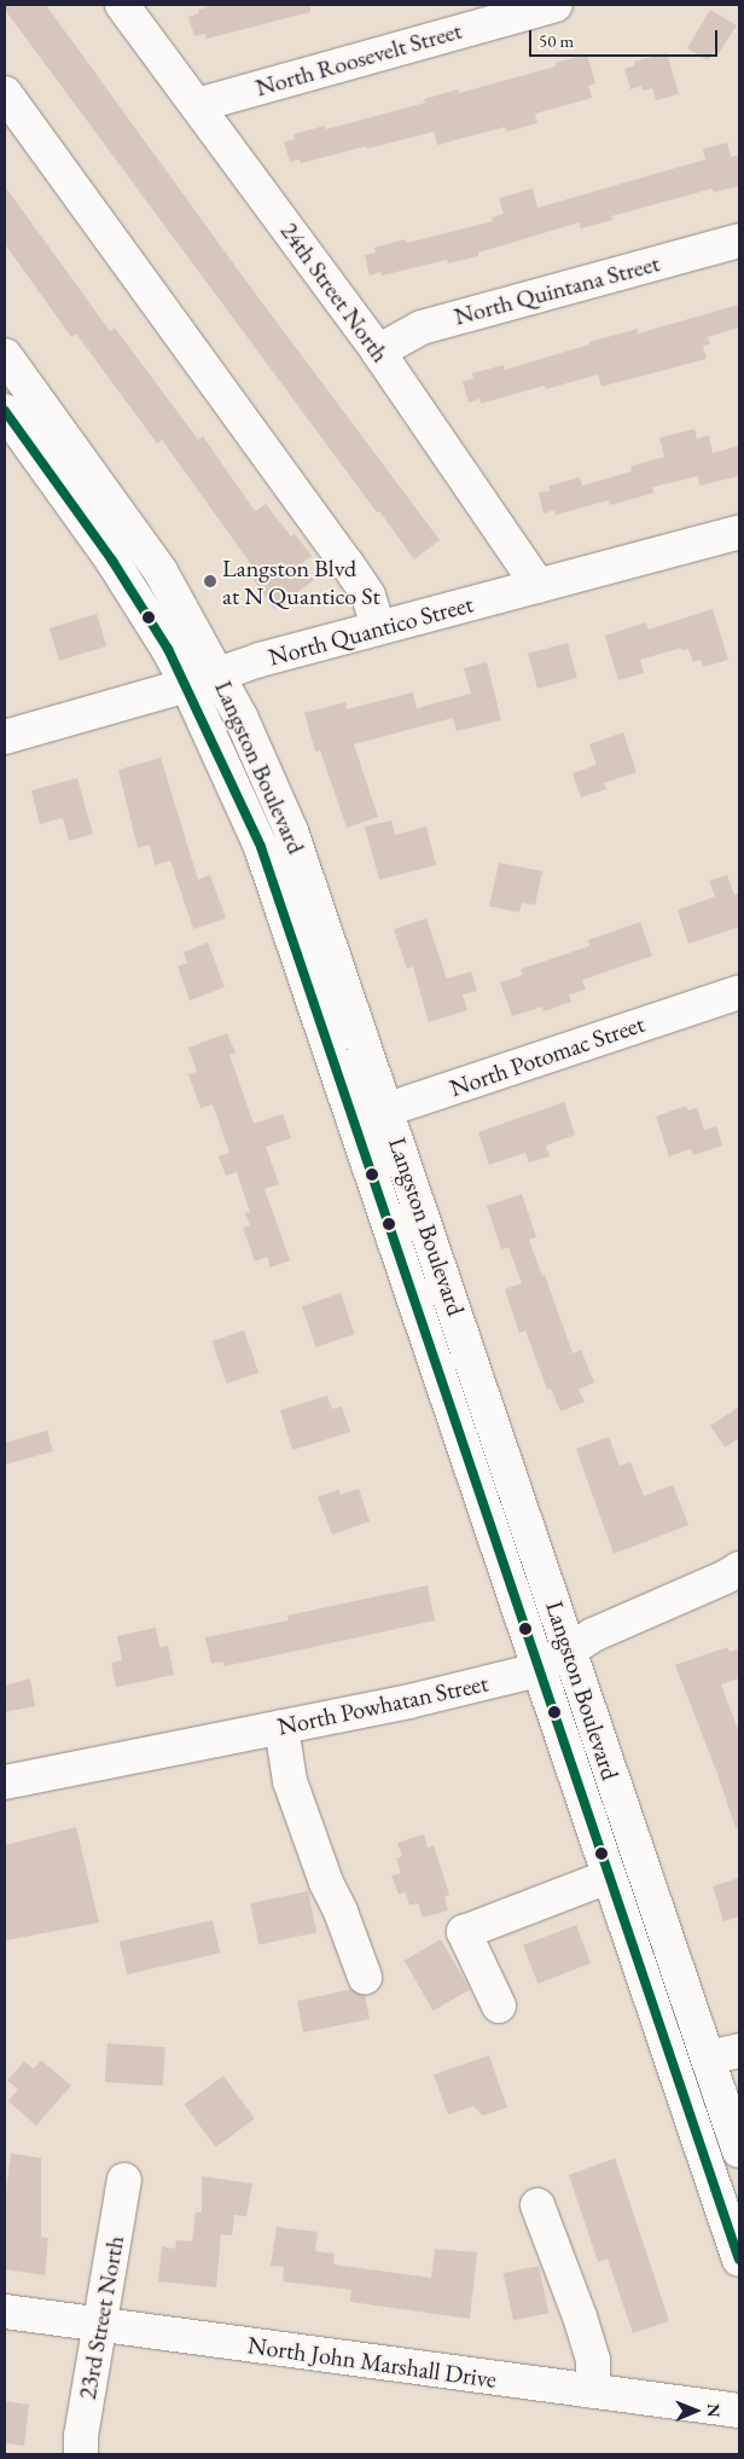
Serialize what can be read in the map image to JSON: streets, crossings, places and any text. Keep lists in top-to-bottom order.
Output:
{
  "streets": {
    "street": [
      "North Roosevelt Street",
      "North Quintana Street",
      "24th Street North",
      "North Quantico Street",
      "Langston Boulevard",
      "North Potomac Street",
      "North Powhatan Street",
      "23rd Street North",
      "North John Marshall Drive"
    ]
  },
  "crossings": [
    ["North Roosevelt Street", "24th Street North"],
    ["North Quintana Street", "24th Street North"],
    ["24th Street North", "North Quantico Street"],
    ["North Quantico Street", "Langston Boulevard"],
    ["Langston Boulevard", "North Potomac Street"],
    ["Langston Boulevard", "North Powhatan Street"],
    ["23rd Street North", "North John Marshall Drive"]
  ],
  "places": ["Langston Blvd at N Quantico St"],
  "scale_bar": "50 m",
  "north": "right"
}
